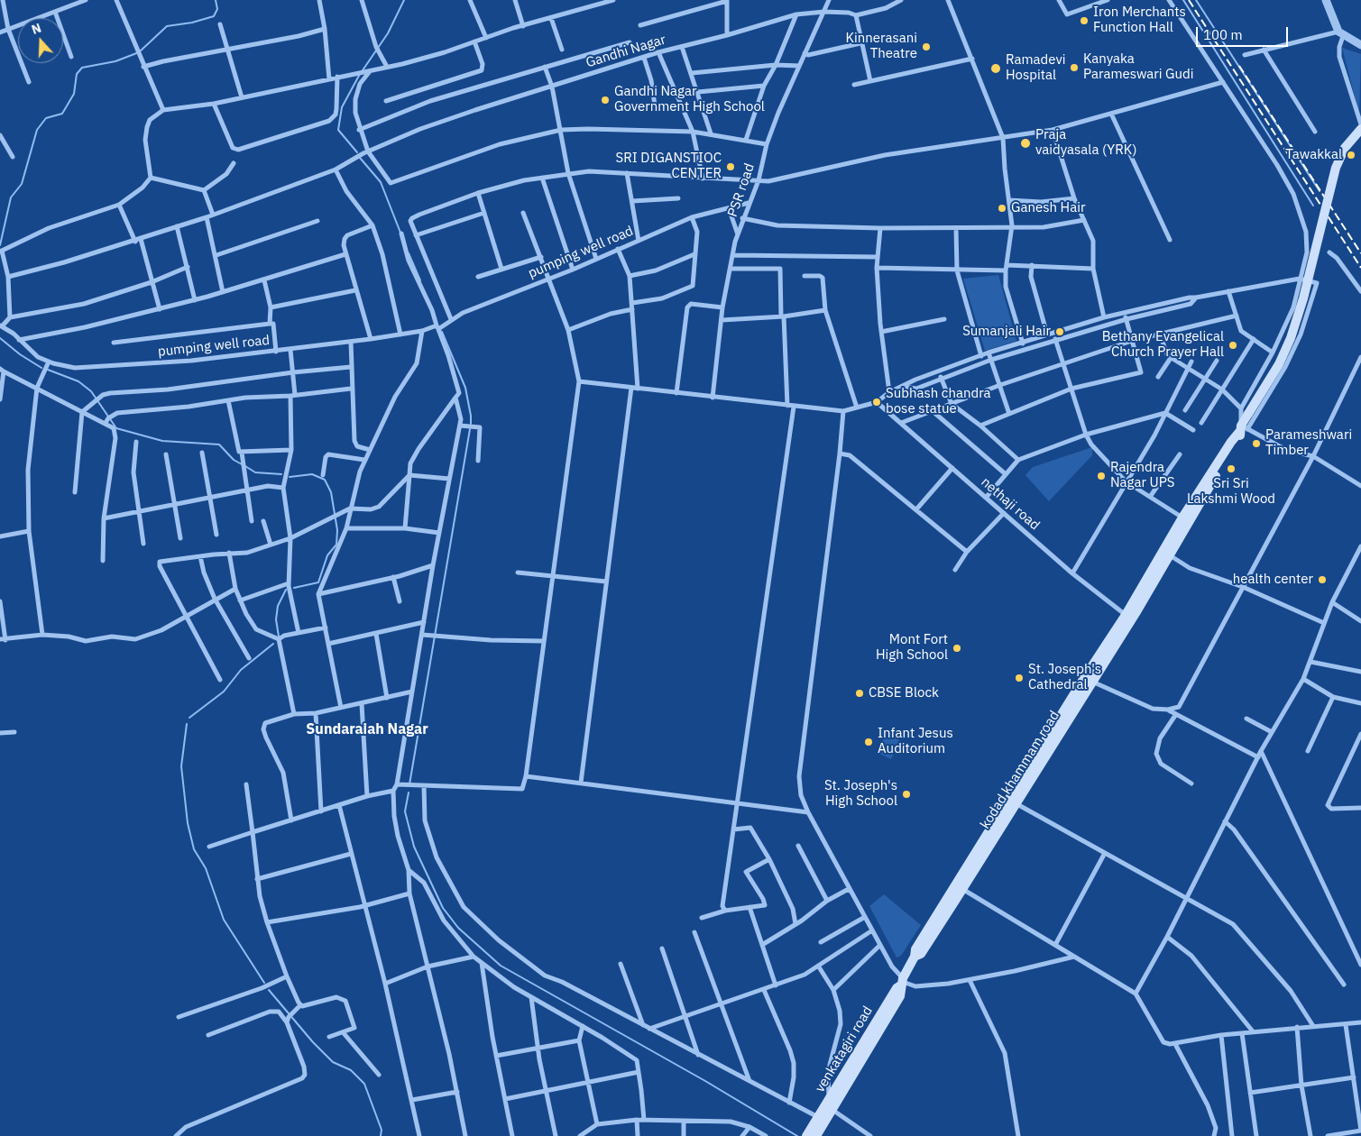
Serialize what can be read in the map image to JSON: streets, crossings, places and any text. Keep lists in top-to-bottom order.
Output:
{
  "streets": {
    "main road": ["kodad khammam road", "venkatagiri road"],
    "street": [
      "Gandhi Nagar",
      "PSR road",
      "pumping well road",
      "nethaji road"
    ]
  },
  "crossings": [
    ["Gandhi Nagar", "PSR road"],
    ["PSR road", "pumping well road"],
    ["nethaji road", "kodad khammam road"],
    ["kodad khammam road", "venkatagiri road"]
  ],
  "districts": ["Sundaraiah Nagar"],
  "places": [
    "Iron Merchants Function Hall",
    "Kinnerasani Theatre",
    "Kanyaka Parameswari Gudi",
    "Ramadevi Hospital",
    "Gandhi Nagar Government High School",
    "Praja vaidyasala (YRK)",
    "Tawakkal",
    "SRI DIGANSTIOC CENTER",
    "Ganesh Hair",
    "Sumanjali Hair",
    "Bethany Evangelical Church Prayer Hall",
    "Subhash chandra bose statue",
    "Parameshwari Timber",
    "Sri Sri Lakshmi Wood",
    "Rajendra Nagar UPS",
    "health center",
    "Mont Fort High School",
    "St. Joseph's Cathedral",
    "CBSE Block",
    "Infant Jesus Auditorium",
    "St. Joseph's High School"
  ],
  "scale_bar": "100 m",
  "north": "top"
}
